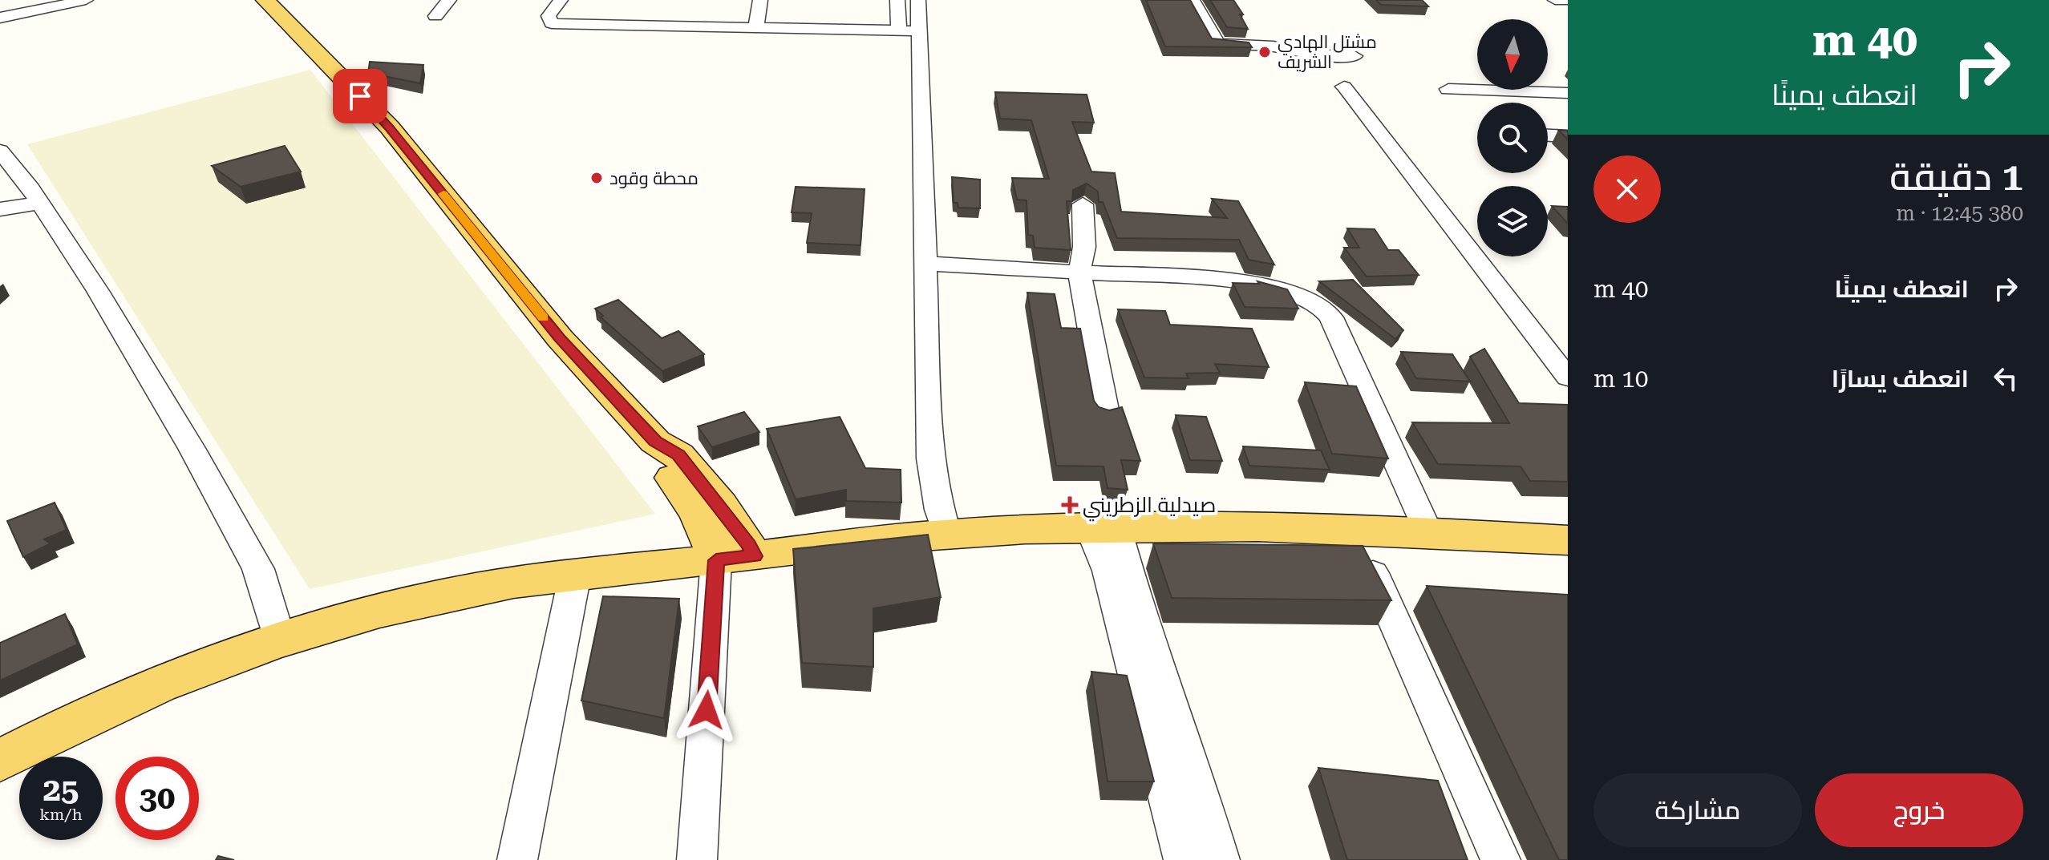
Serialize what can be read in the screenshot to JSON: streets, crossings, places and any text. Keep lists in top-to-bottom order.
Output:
{
  "places": {
    "other": ["مشتل الهادي الشريف", "محطة وقود"],
    "health": ["صيدلية الزطريني"]
  },
  "north": "bottom",
  "page": {
    "turn": ["40 m", "انعطف يمينًا"],
    "heading": ["1 دقيقة", "380 m · 12:45"],
    "list": [
      {
        "name": "انعطف يمينًا",
        "value": "40 m"
      },
      {
        "name": "انعطف يسارًا",
        "value": "10 m"
      }
    ],
    "speed": "25 km/h",
    "limit": "30",
    "buttons": ["خروج", "مشاركة"]
  }
}
